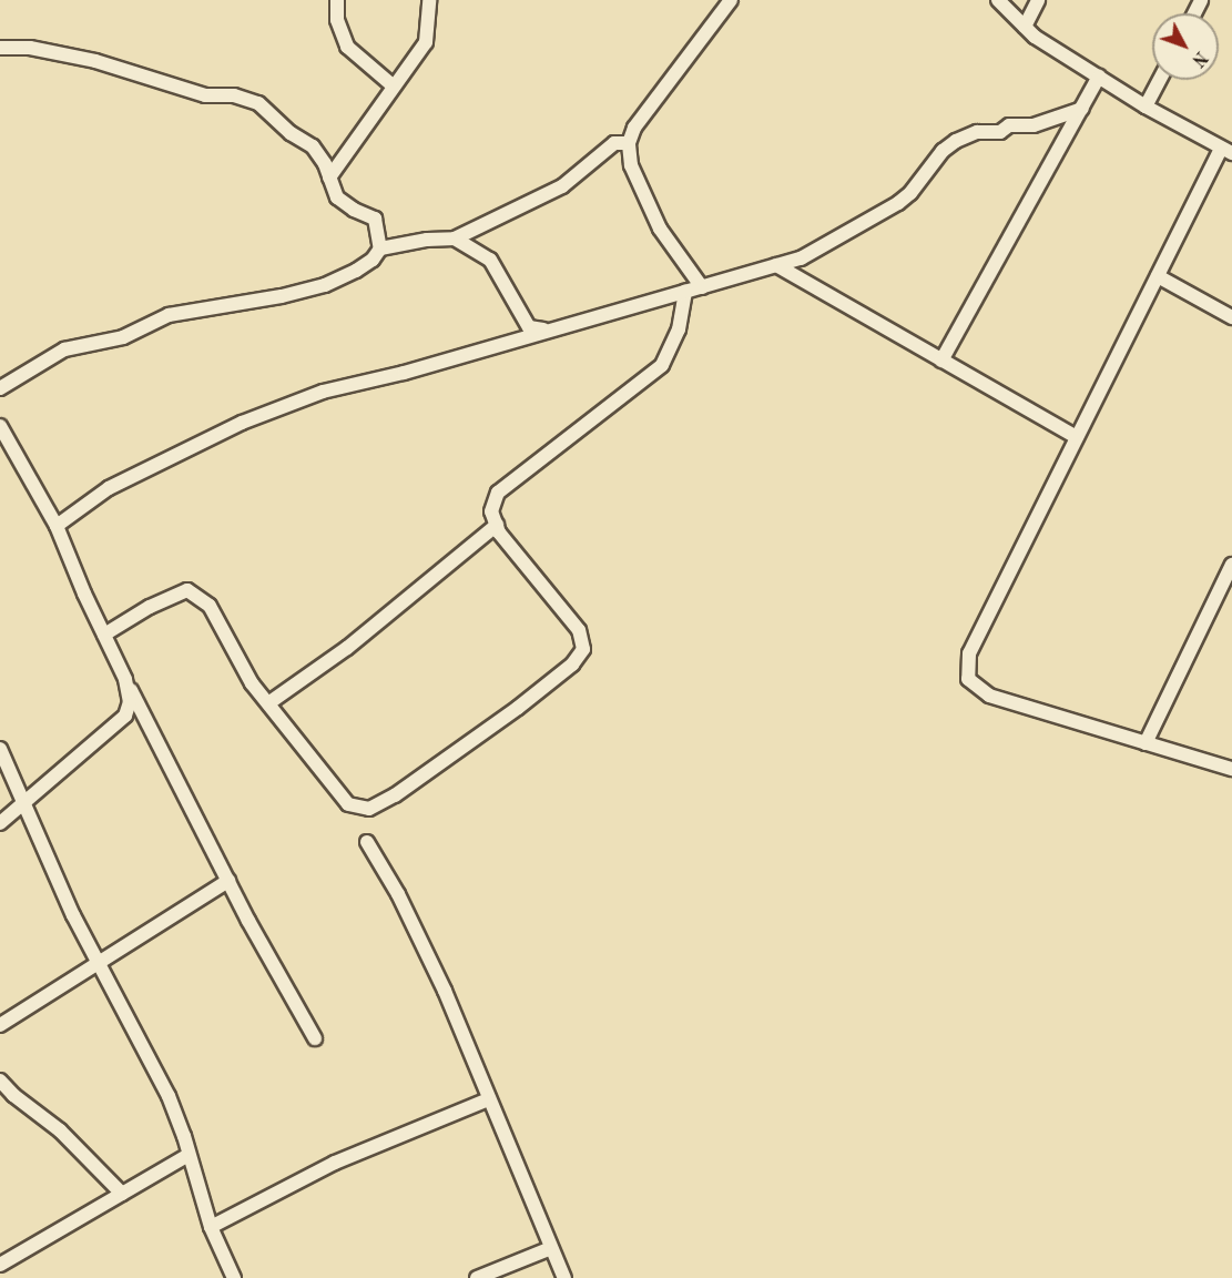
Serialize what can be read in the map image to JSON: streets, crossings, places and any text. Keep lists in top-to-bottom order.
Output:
{
  "north": "bottom right"
}
